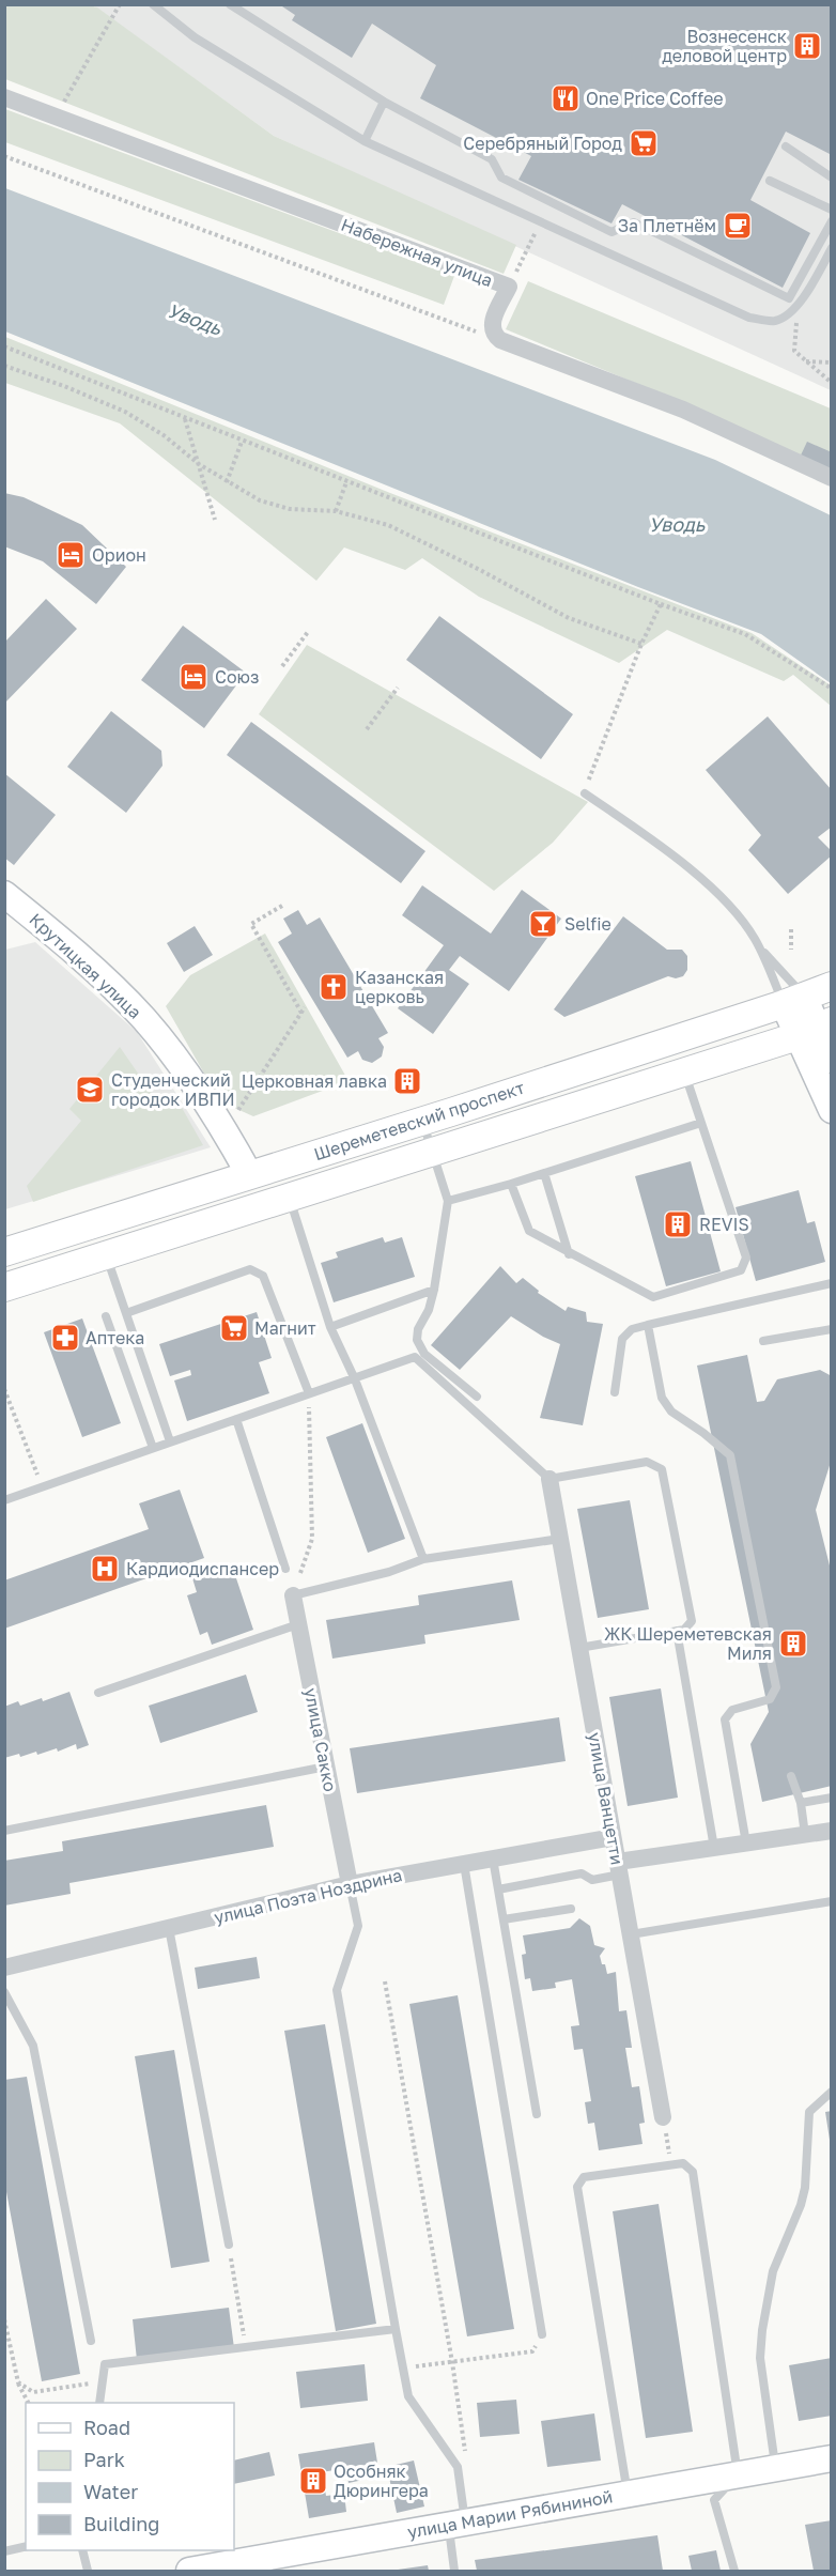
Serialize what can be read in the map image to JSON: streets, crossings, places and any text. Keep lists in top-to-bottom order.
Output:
{
  "streets": {
    "main road": ["Крутицкая улица", "Шереметевский проспект"],
    "street": [
      "Набережная улица",
      "улица Сакко",
      "улица Ванцетти",
      "улица Поэта Ноздрина",
      "улица Марии Рябининой"
    ]
  },
  "crossings": [
    ["Крутицкая улица", "Шереметевский проспект"],
    ["улица Сакко", "улица Поэта Ноздрина"],
    ["улица Ванцетти", "улица Поэта Ноздрина"]
  ],
  "water": ["Уводь"],
  "places": {
    "building": [
      "Вознесенск деловой центр",
      "Церковная лавка",
      "REVIS",
      "ЖК Шереметевская Миля",
      "Особняк Дюрингера"
    ],
    "restaurant": ["One Price Coffee"],
    "supermarket": ["Серебряный Город", "Магнит"],
    "cafe": ["За Плетнём"],
    "hotel": ["Орион", "Союз"],
    "bar": ["Selfie"],
    "church": ["Казанская церковь"],
    "school or university": ["Студенческий городок ИВПИ"],
    "pharmacy": ["Аптека"],
    "hospital": ["Кардиодиспансер"]
  },
  "legend": [
    "Road",
    "Park",
    "Water",
    "Building"
  ]
}
